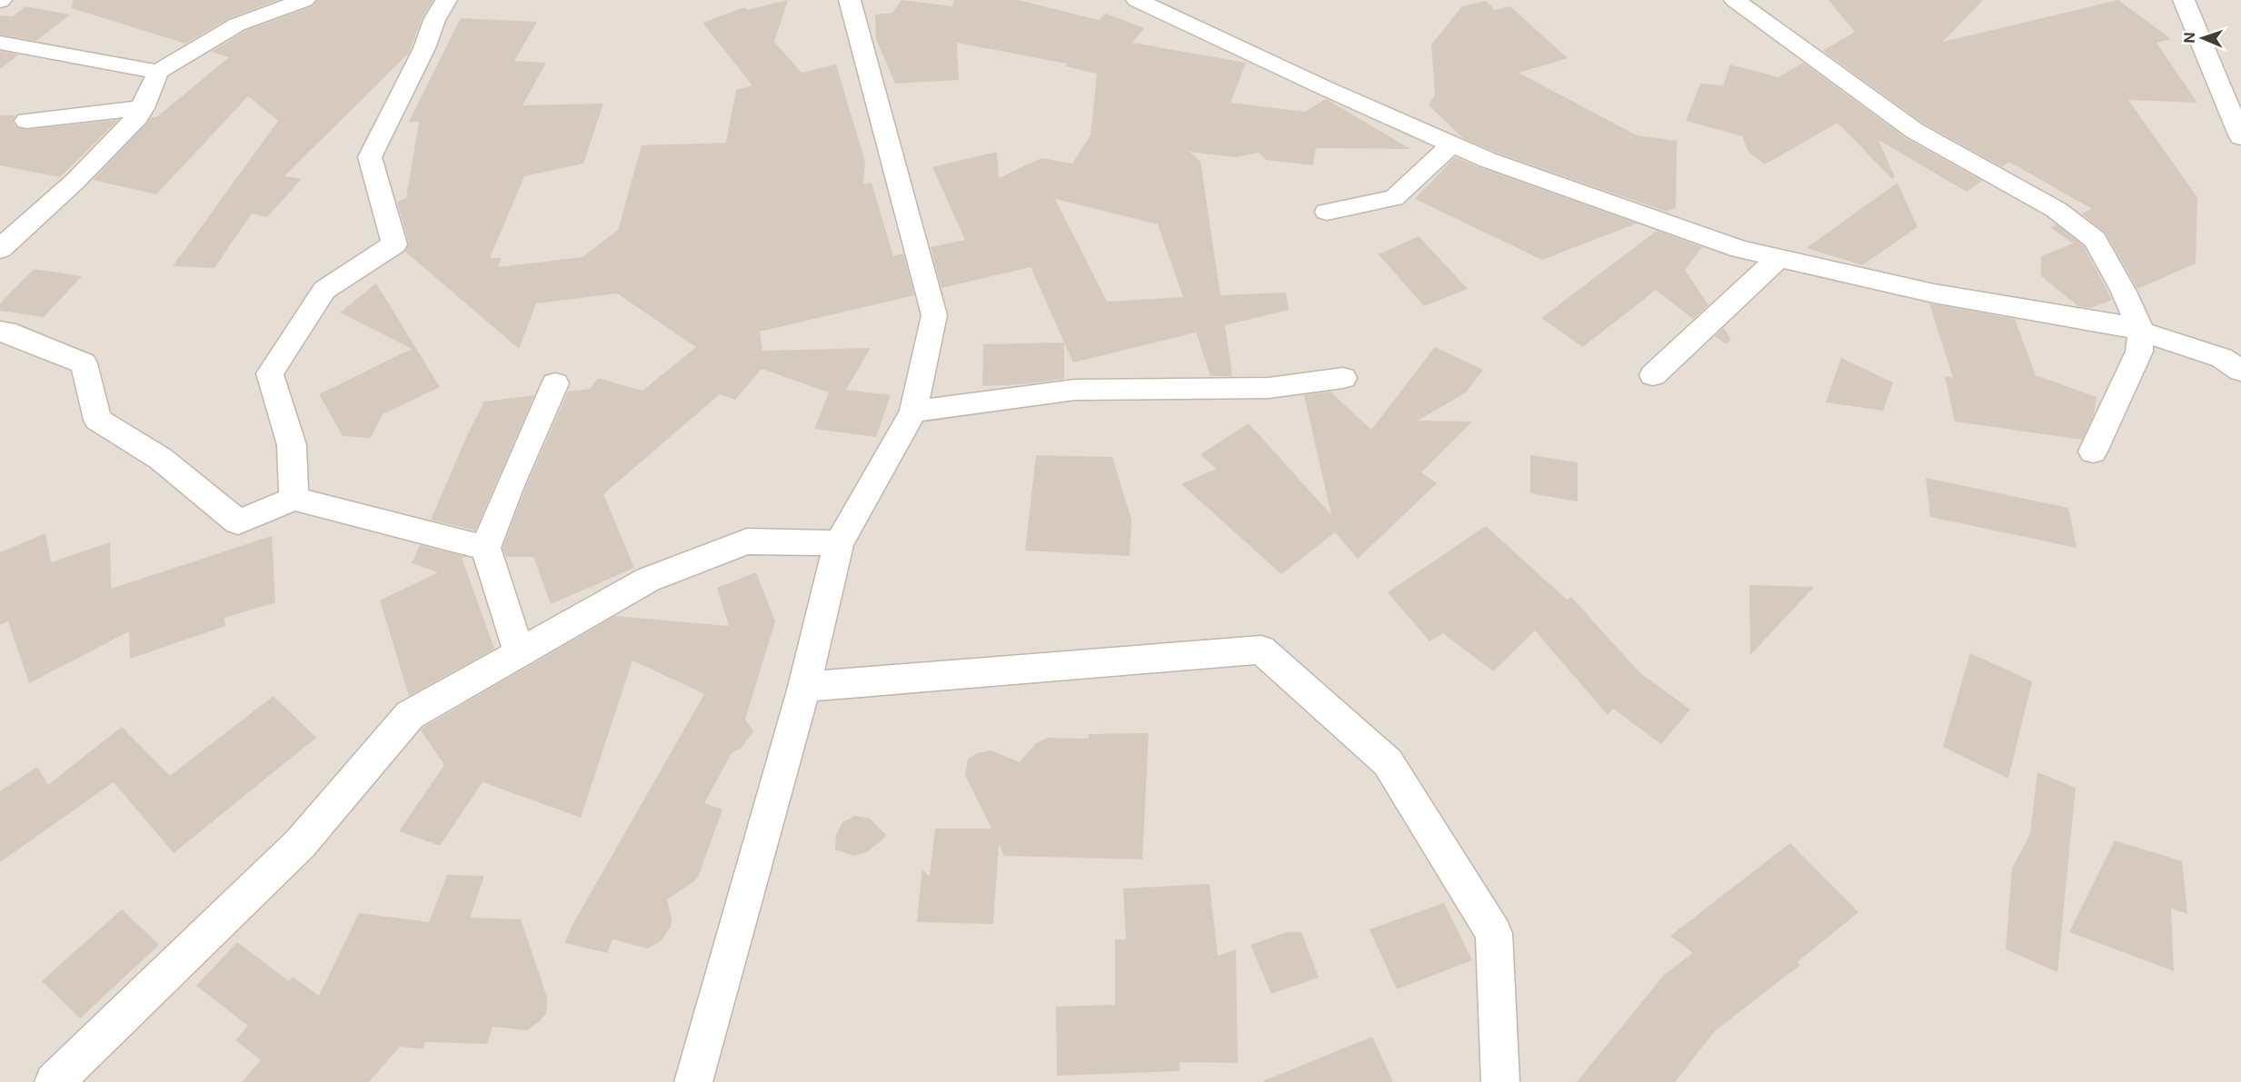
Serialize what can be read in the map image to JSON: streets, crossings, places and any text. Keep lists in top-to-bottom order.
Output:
{
  "north": "left"
}
